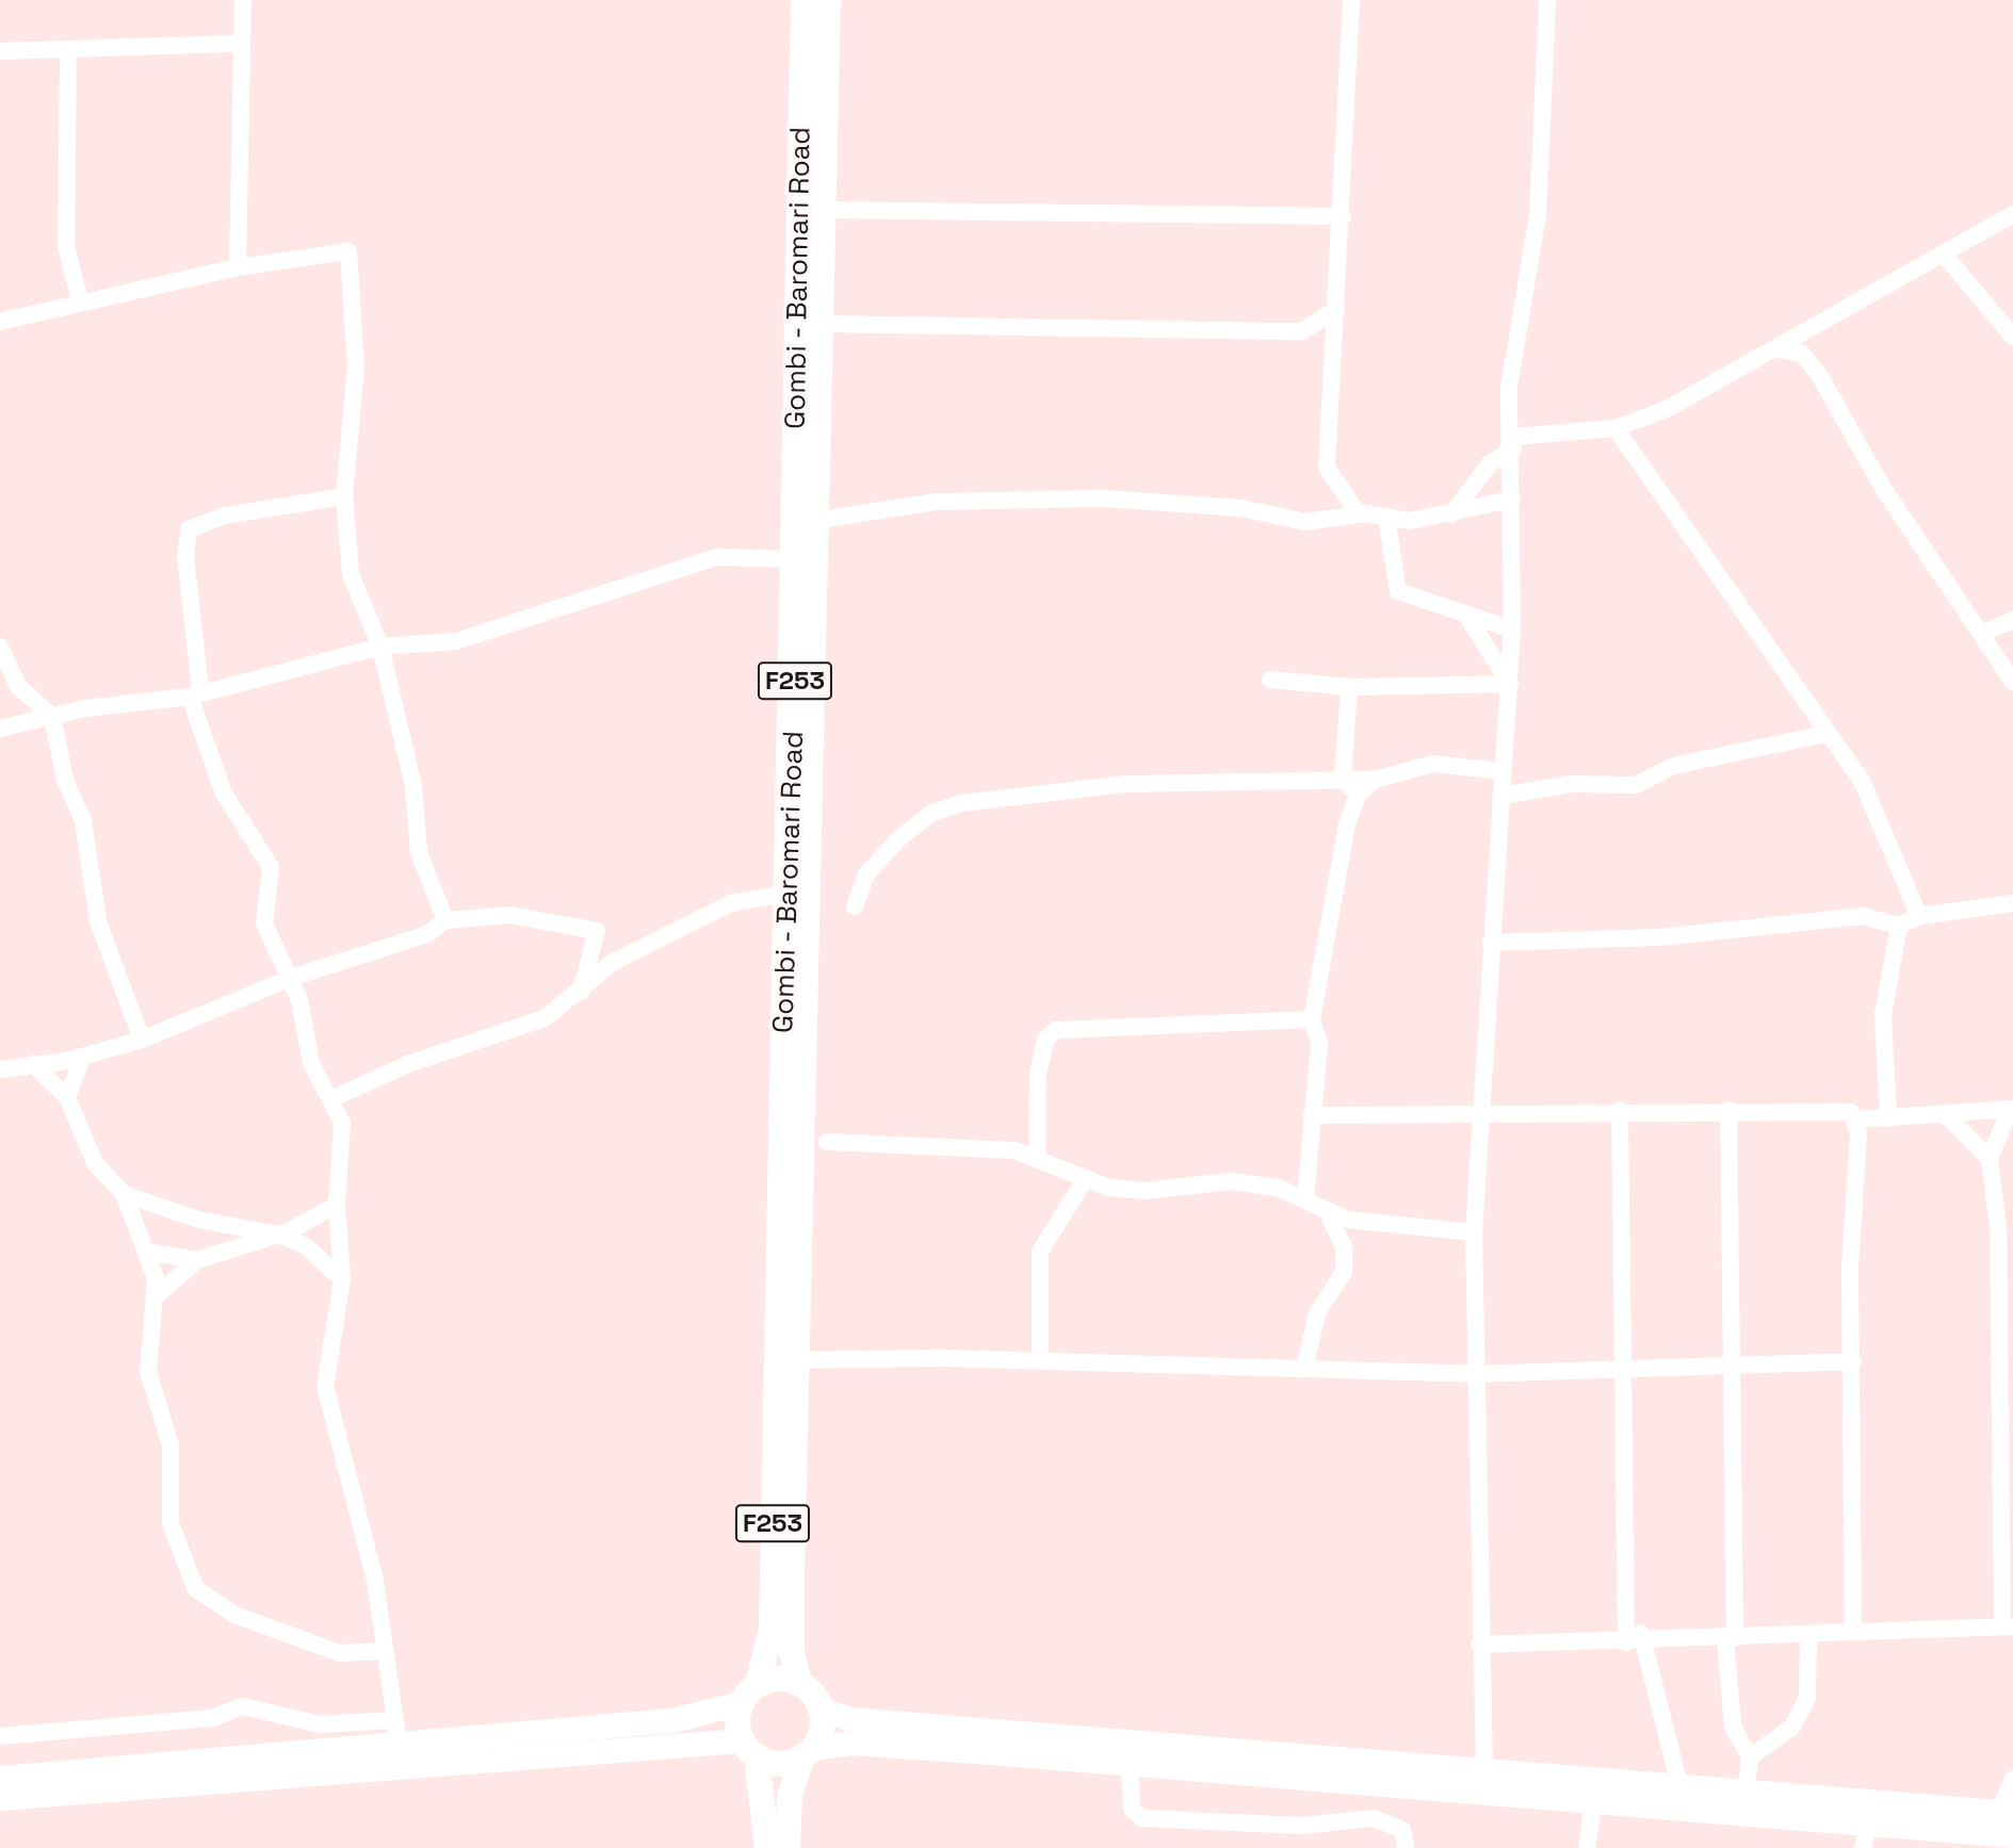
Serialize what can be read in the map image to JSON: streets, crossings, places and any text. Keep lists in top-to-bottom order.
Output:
{
  "streets": {
    "main road": ["Gombi - Baromari Road", "F253"]
  },
  "crossings": [
    ["Gombi - Baromari Road", "F253"]
  ]
}
